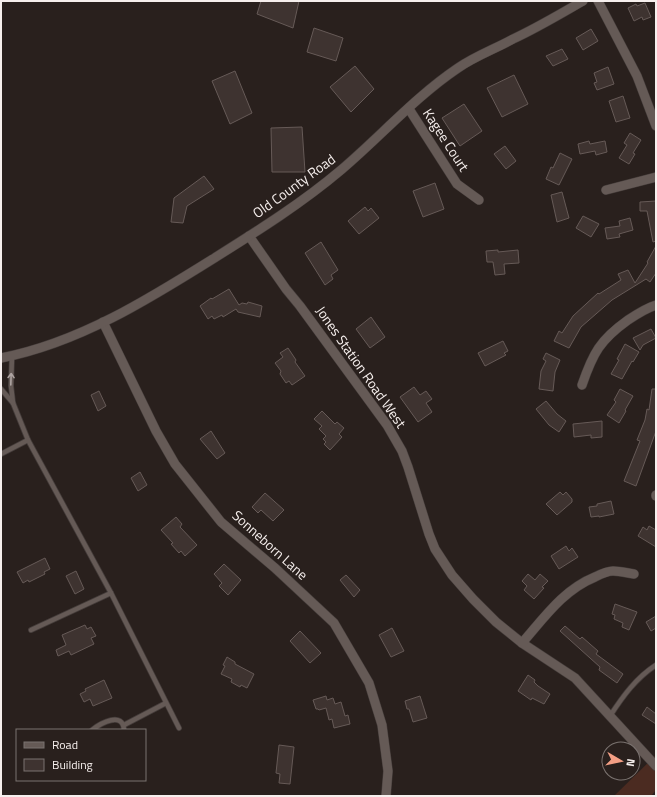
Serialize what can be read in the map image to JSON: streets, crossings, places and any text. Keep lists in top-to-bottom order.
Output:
{
  "streets": {
    "street": [
      "Kagee Court",
      "Old County Road",
      "Jones Station Road West",
      "Sonneborn Lane"
    ]
  },
  "crossings": [
    ["Kagee Court", "Old County Road"],
    ["Old County Road", "Jones Station Road West"],
    ["Old County Road", "Sonneborn Lane"]
  ],
  "legend": ["Road", "Building"],
  "north": "right"
}
